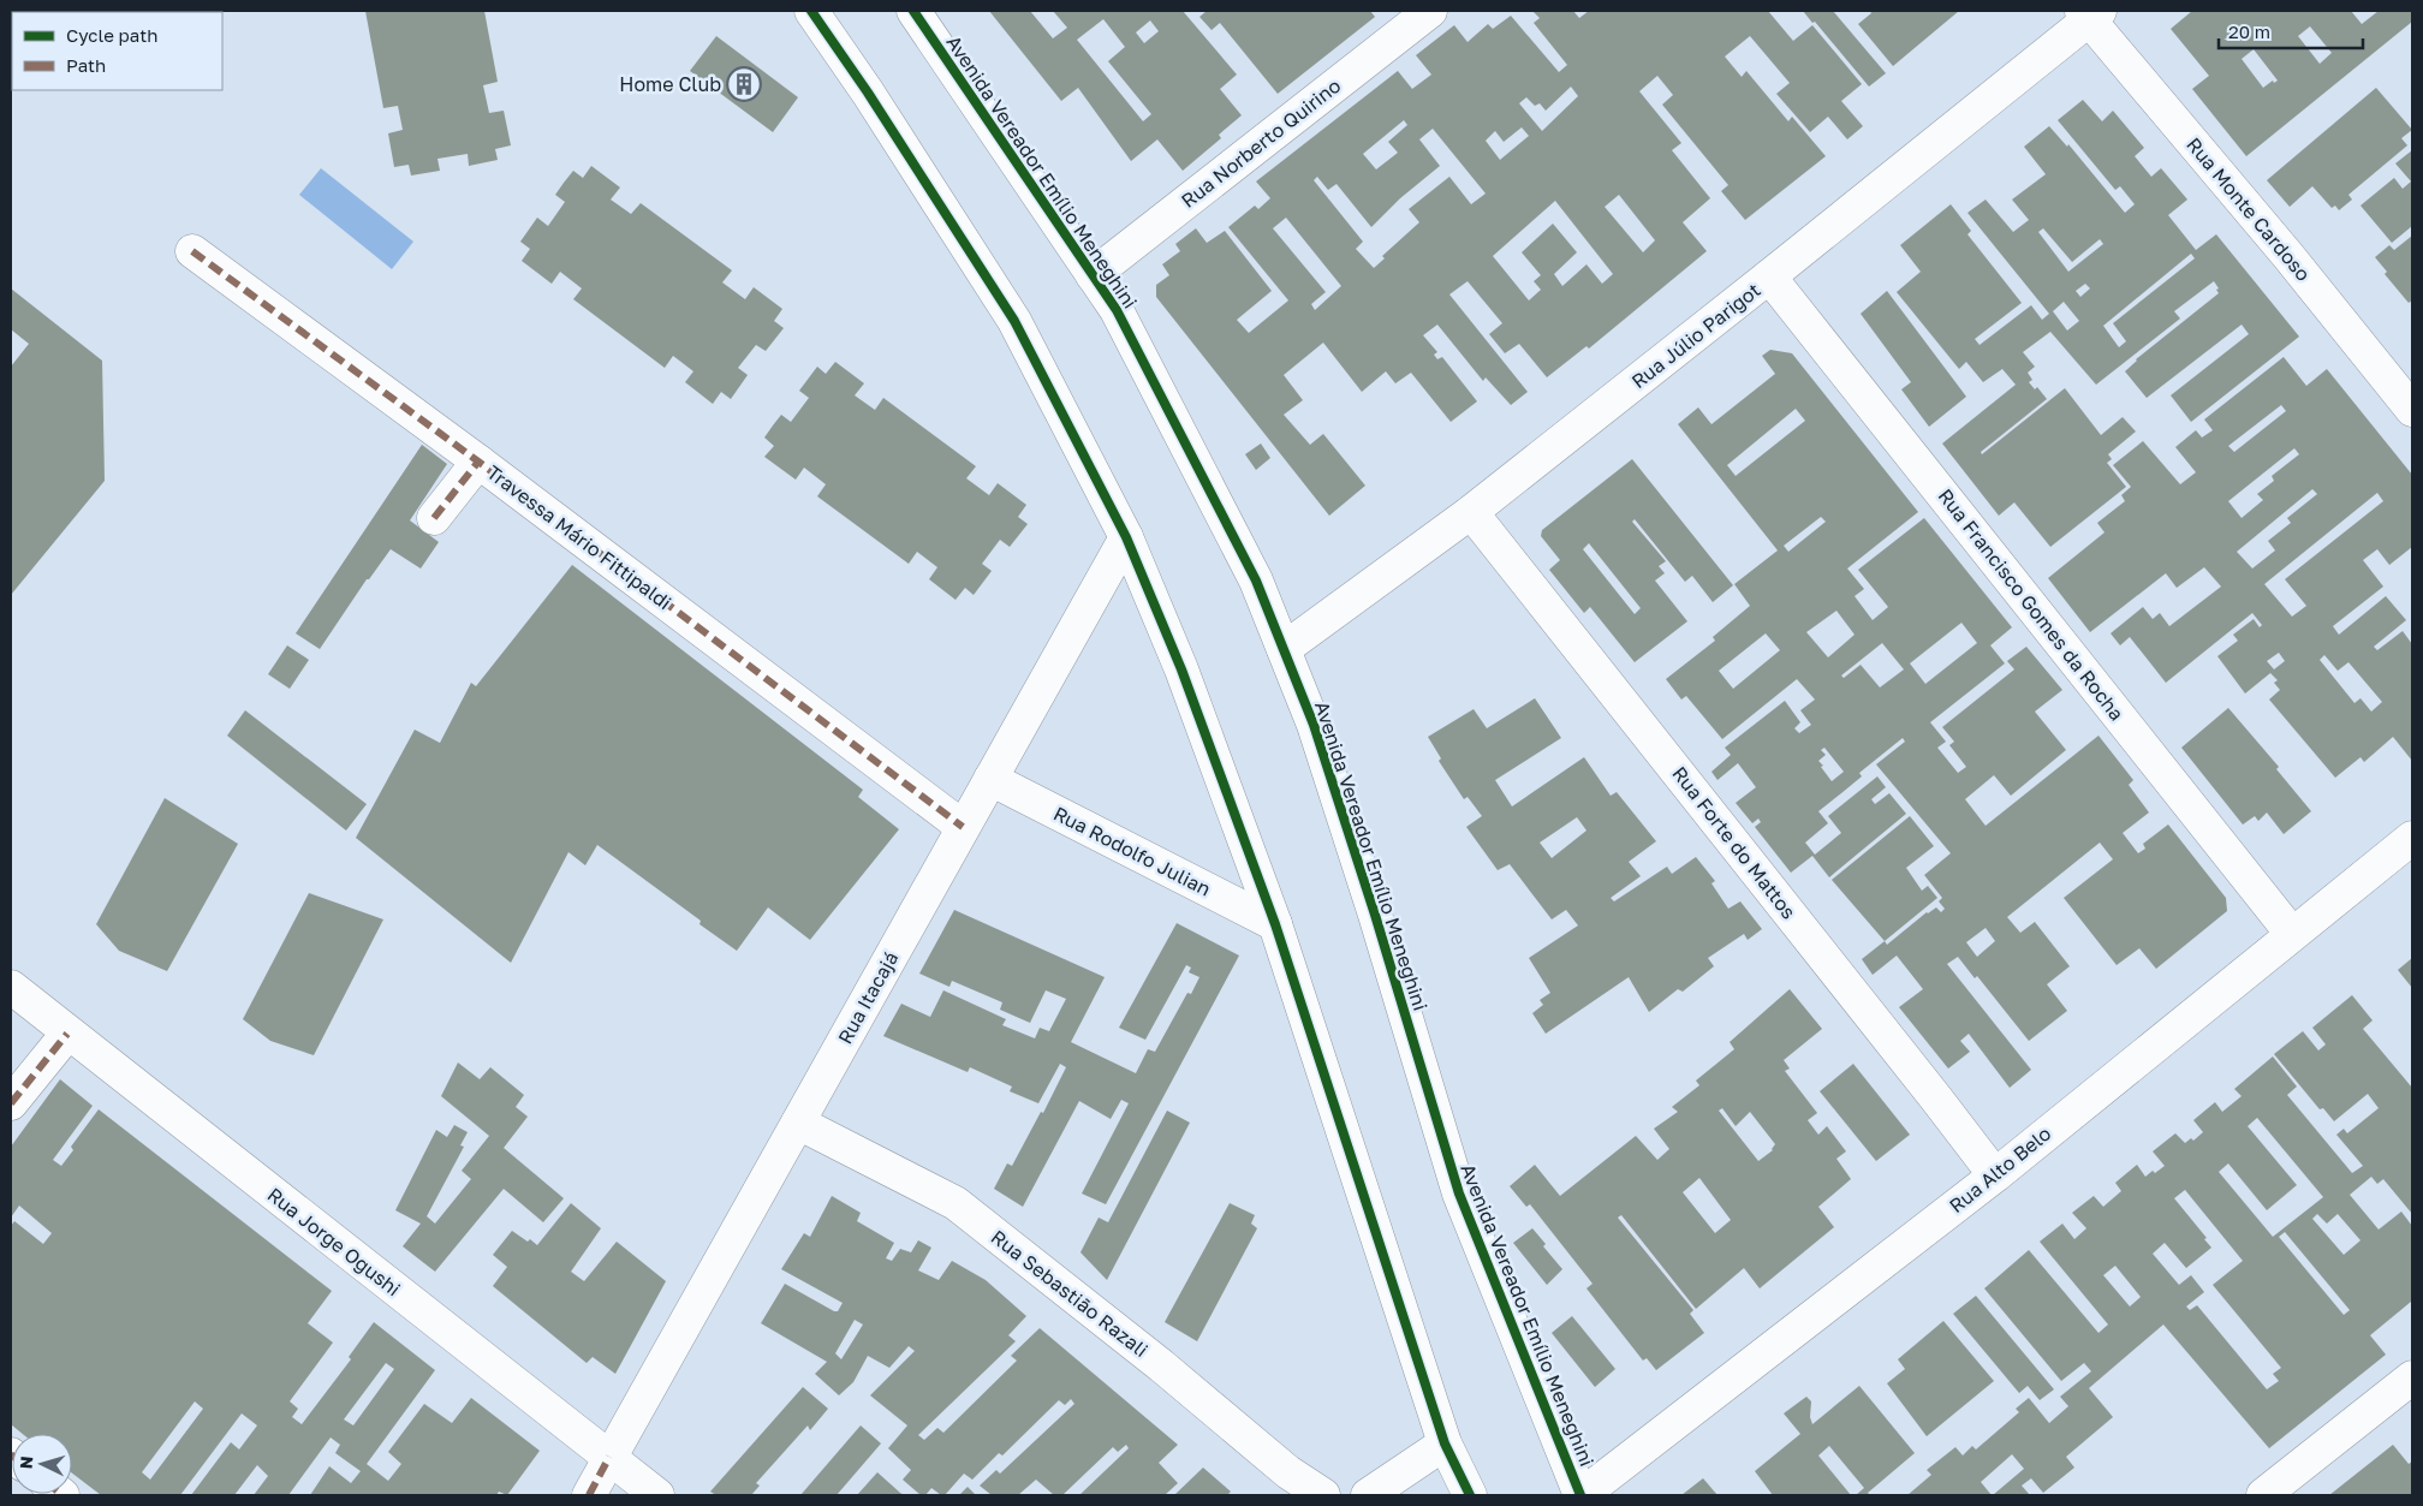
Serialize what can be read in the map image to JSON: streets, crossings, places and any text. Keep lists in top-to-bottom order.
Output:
{
  "streets": {
    "street": [
      "Rua Norberto Quirino",
      "Avenida Vereador Emílio Meneghini",
      "Rua Monte Cardoso",
      "Rua Júlio Parigot",
      "Travessa Mário Fittipaldi",
      "Rua Francisco Gomes da Rocha",
      "Rua Forte do Mattos",
      "Rua Rodolfo Julian",
      "Rua Itacajá",
      "Rua Alto Belo",
      "Rua Jorge Ogushi",
      "Rua Sebastião Razali"
    ]
  },
  "crossings": [
    ["Rua Norberto Quirino", "Avenida Vereador Emílio Meneghini"],
    ["Avenida Vereador Emílio Meneghini", "Rua Júlio Parigot"],
    ["Avenida Vereador Emílio Meneghini", "Rua Alto Belo"],
    ["Rua Monte Cardoso", "Rua Júlio Parigot"],
    ["Rua Júlio Parigot", "Rua Francisco Gomes da Rocha"],
    ["Rua Júlio Parigot", "Rua Forte do Mattos"],
    ["Travessa Mário Fittipaldi", "Rua Itacajá"],
    ["Rua Francisco Gomes da Rocha", "Rua Alto Belo"],
    ["Rua Forte do Mattos", "Rua Alto Belo"],
    ["Rua Rodolfo Julian", "Rua Itacajá"],
    ["Rua Itacajá", "Rua Jorge Ogushi"],
    ["Rua Itacajá", "Rua Sebastião Razali"]
  ],
  "places": {
    "building": ["Home Club"]
  },
  "legend": ["Cycle path", "Path"],
  "scale_bar": "20 m",
  "north": "left"
}
